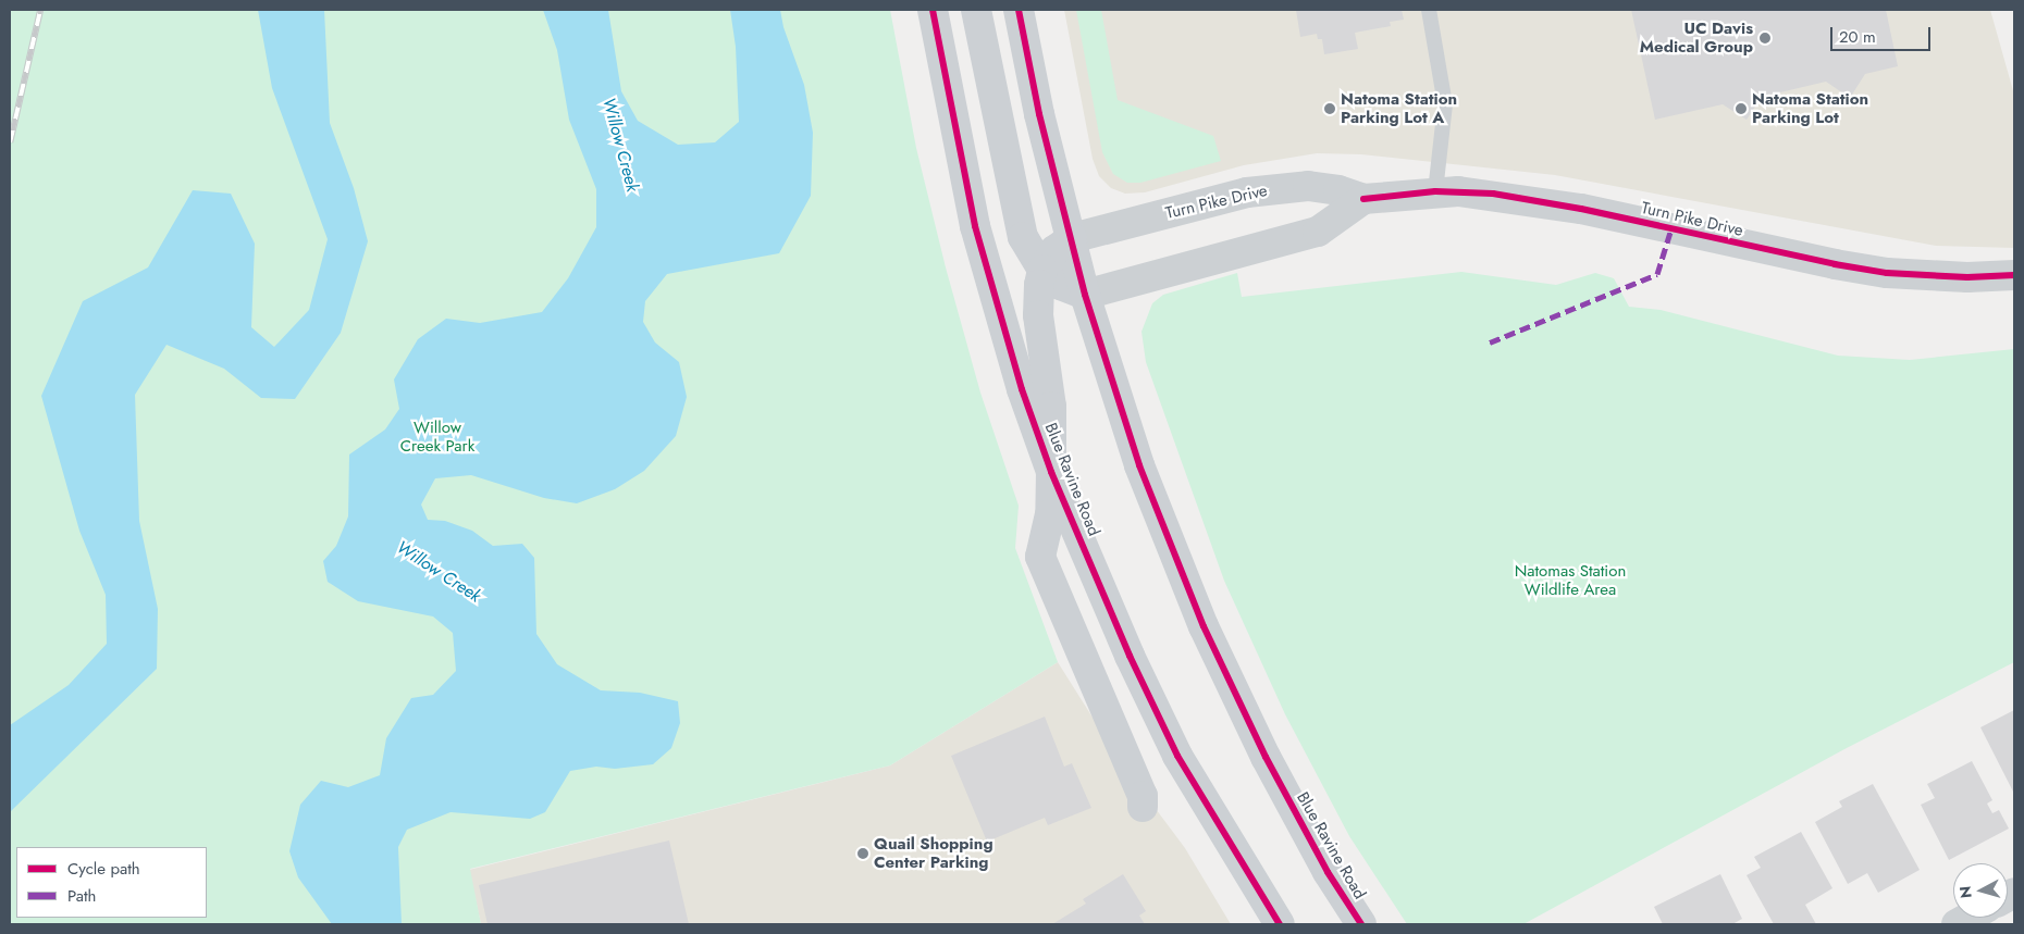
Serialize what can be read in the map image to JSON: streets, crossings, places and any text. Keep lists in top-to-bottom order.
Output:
{
  "streets": {
    "main road": ["Blue Ravine Road"],
    "street": ["Turn Pike Drive"]
  },
  "crossings": [
    ["Turn Pike Drive", "Blue Ravine Road"]
  ],
  "water": ["Willow Creek"],
  "parks": ["Willow Creek Park", "Natomas Station Wildlife Area"],
  "places": [
    "UC Davis Medical Group",
    "Natoma Station Parking Lot A",
    "Natoma Station Parking Lot",
    "Quail Shopping Center Parking"
  ],
  "legend": ["Cycle path", "Path"],
  "scale_bar": "20 m",
  "north": "left"
}
